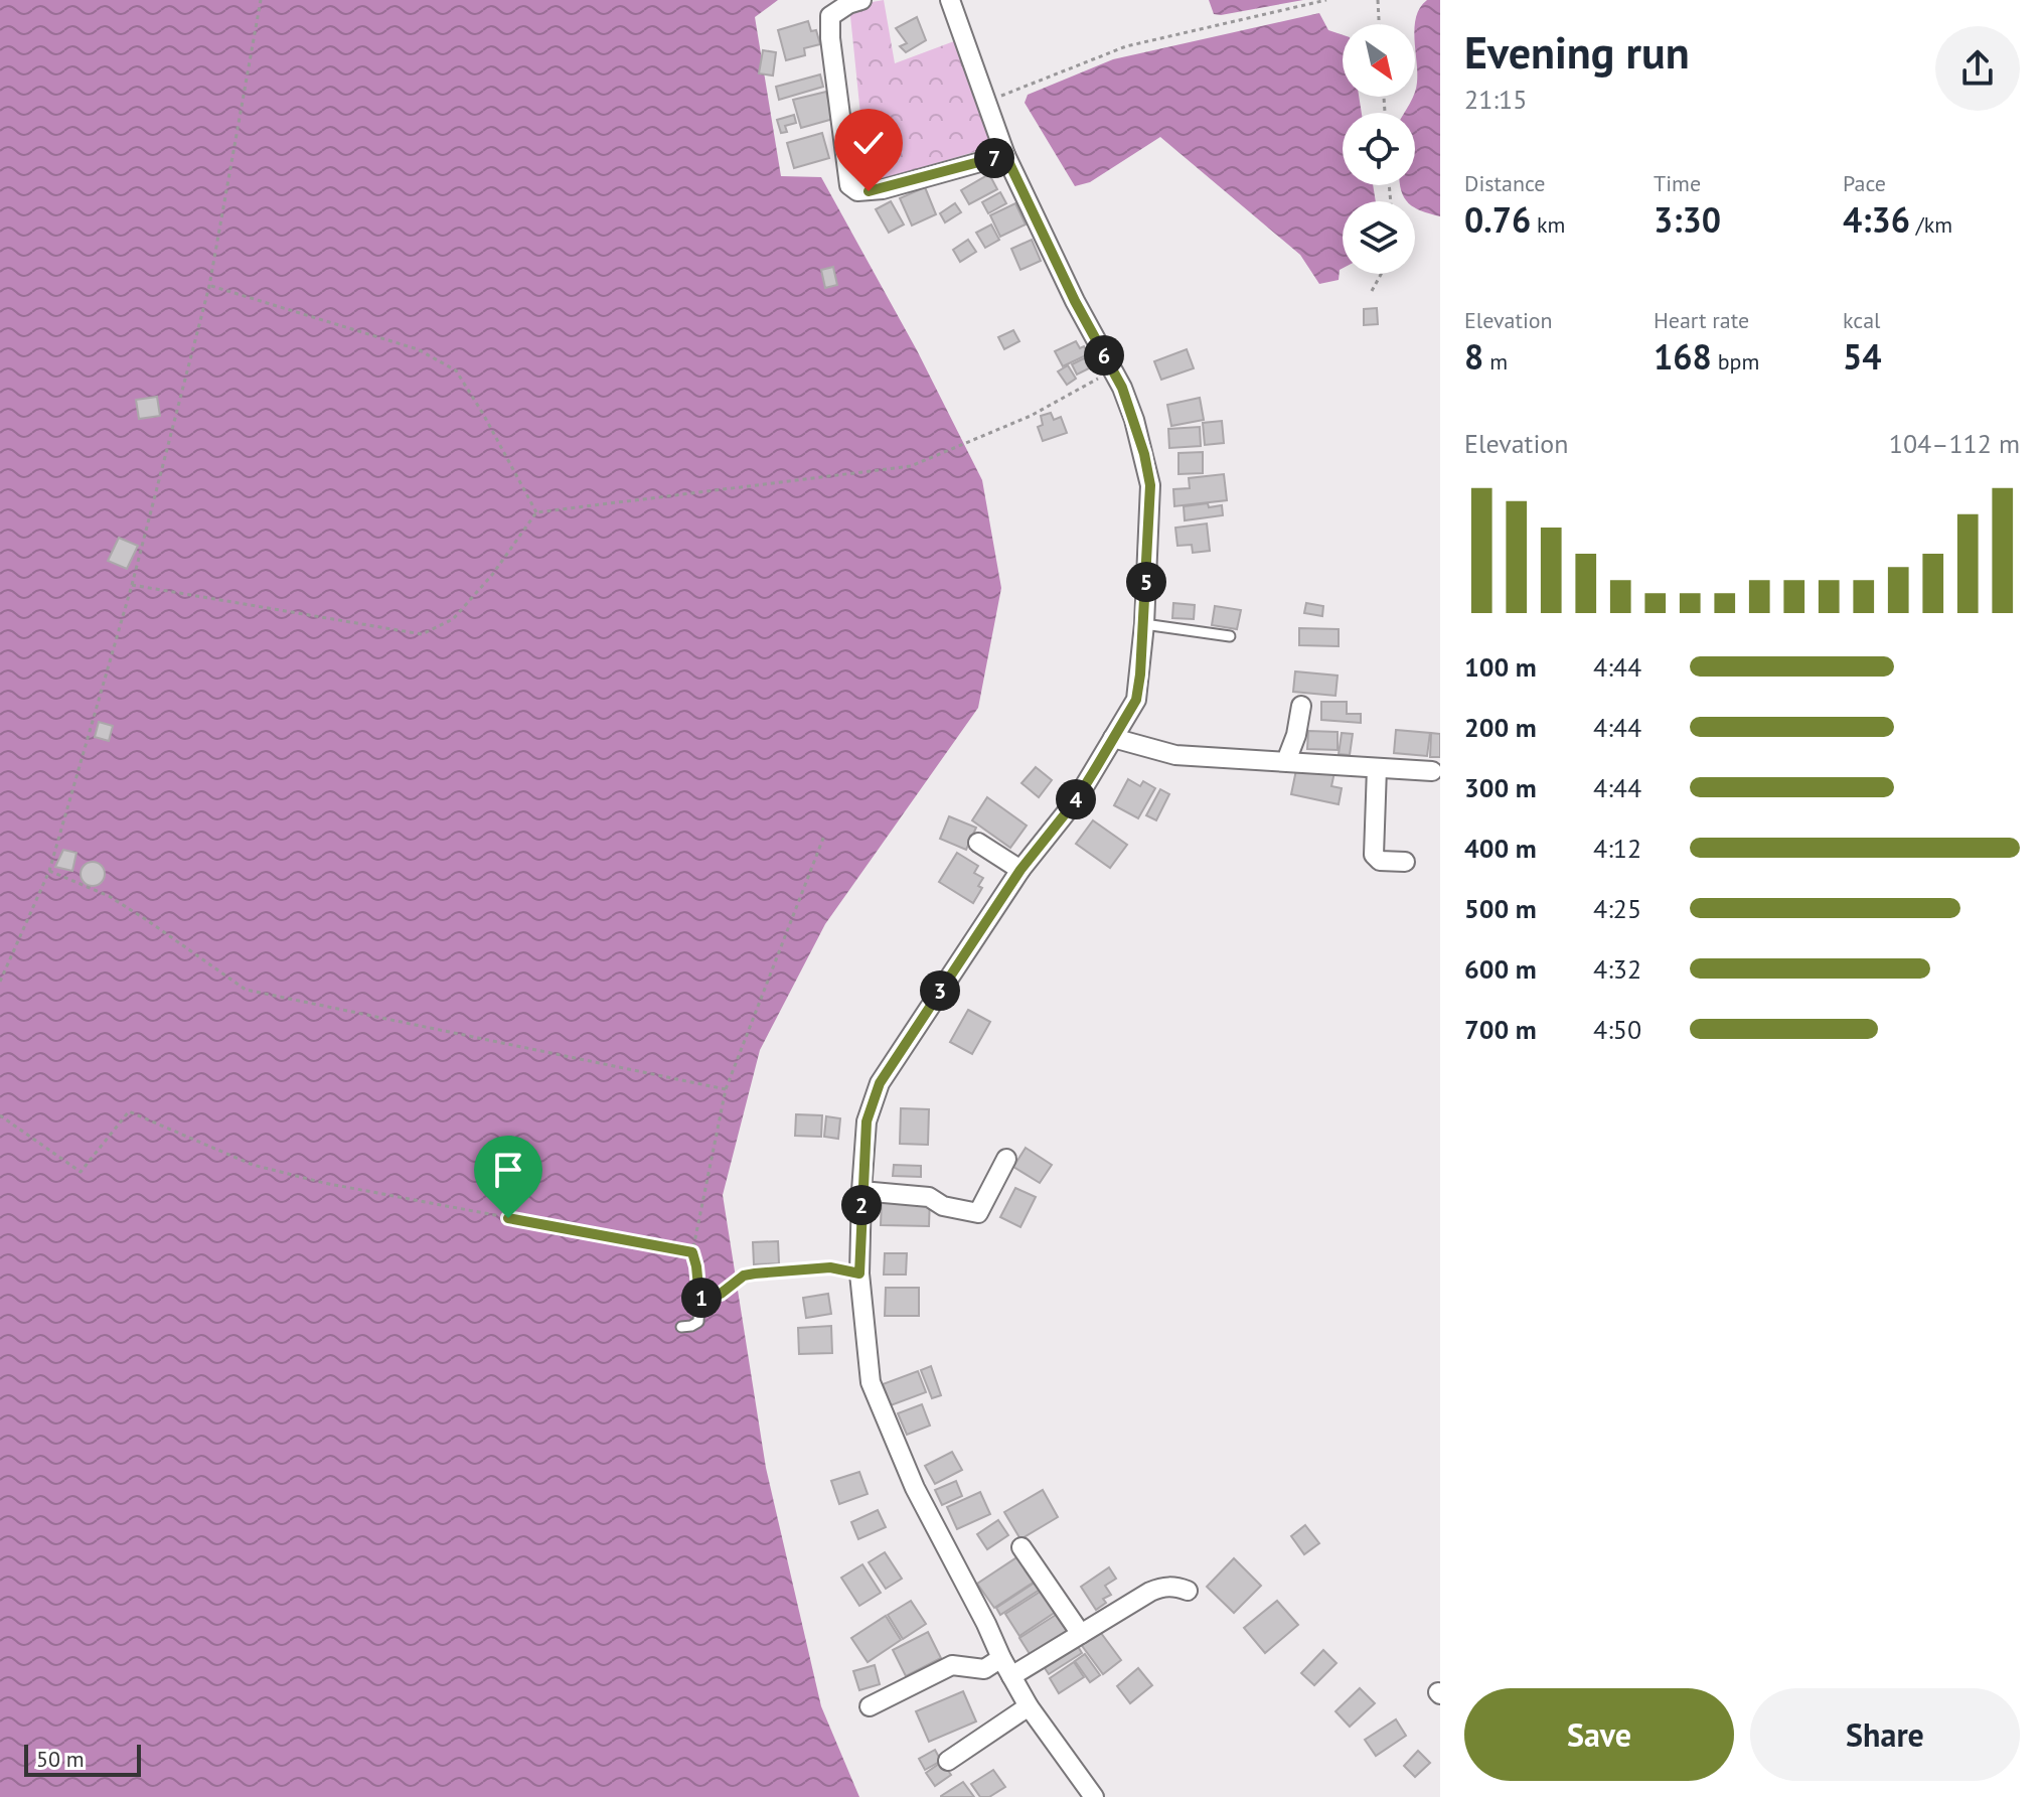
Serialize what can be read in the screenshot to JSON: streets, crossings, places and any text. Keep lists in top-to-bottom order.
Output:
{
  "scale_bar": "50 m",
  "north": "bottom right",
  "page": {
    "heading": ["Evening run", "21:15"],
    "stats": [
      ["Distance", "0.76 km"],
      ["Time", "3:30"],
      ["Pace", "4:36 /km"],
      ["Elevation", "8 m"],
      ["Heart rate", "168 bpm"],
      ["kcal", "54"]
    ],
    "pins": [
      "7",
      "6",
      "5",
      "4",
      "3",
      "2",
      "1"
    ],
    "chart": ["Elevation", "104–112 m"],
    "list": [
      {
        "name": "100 m",
        "note": "4:44"
      },
      {
        "name": "200 m",
        "note": "4:44"
      },
      {
        "name": "300 m",
        "note": "4:44"
      },
      {
        "name": "400 m",
        "note": "4:12"
      },
      {
        "name": "500 m",
        "note": "4:25"
      },
      {
        "name": "600 m",
        "note": "4:32"
      },
      {
        "name": "700 m",
        "note": "4:50"
      }
    ],
    "buttons": ["Save", "Share"],
    "scale": "50 m"
  }
}
